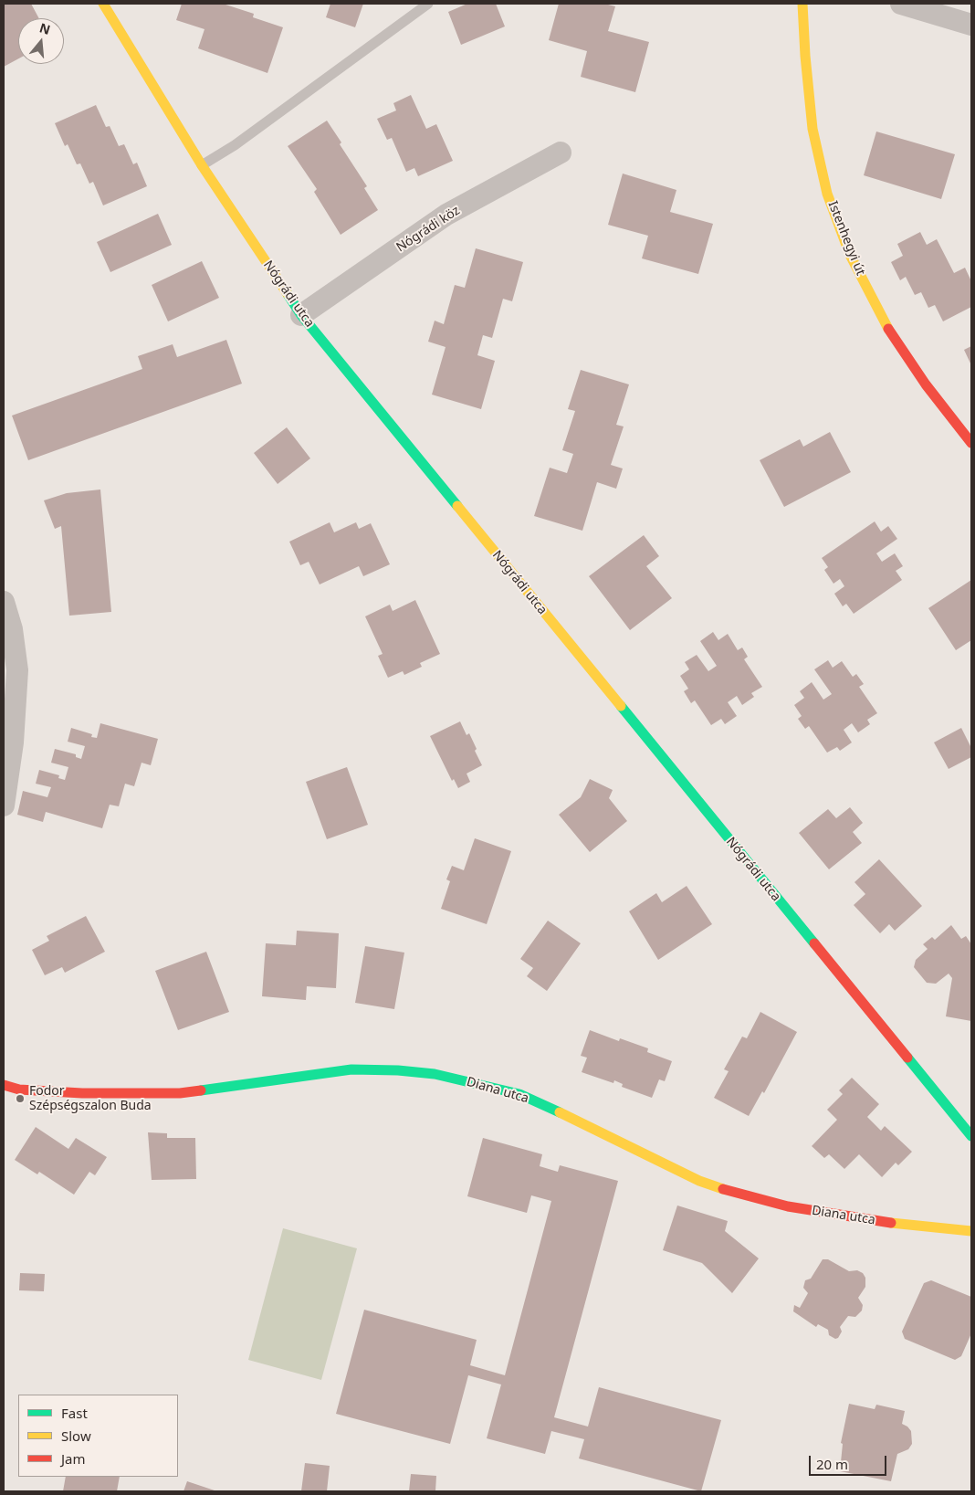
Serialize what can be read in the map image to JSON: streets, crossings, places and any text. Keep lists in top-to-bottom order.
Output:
{
  "streets": {
    "street": [
      "Nógrádi köz",
      "Istenhegyi út",
      "Nógrádi utca",
      "Diana utca"
    ]
  },
  "crossings": [
    ["Nógrádi köz", "Nógrádi utca"]
  ],
  "places": ["Fodor Szépségszalon Buda"],
  "legend": ["Fast", "Slow", "Jam"],
  "scale_bar": "20 m",
  "north": "top"
}
